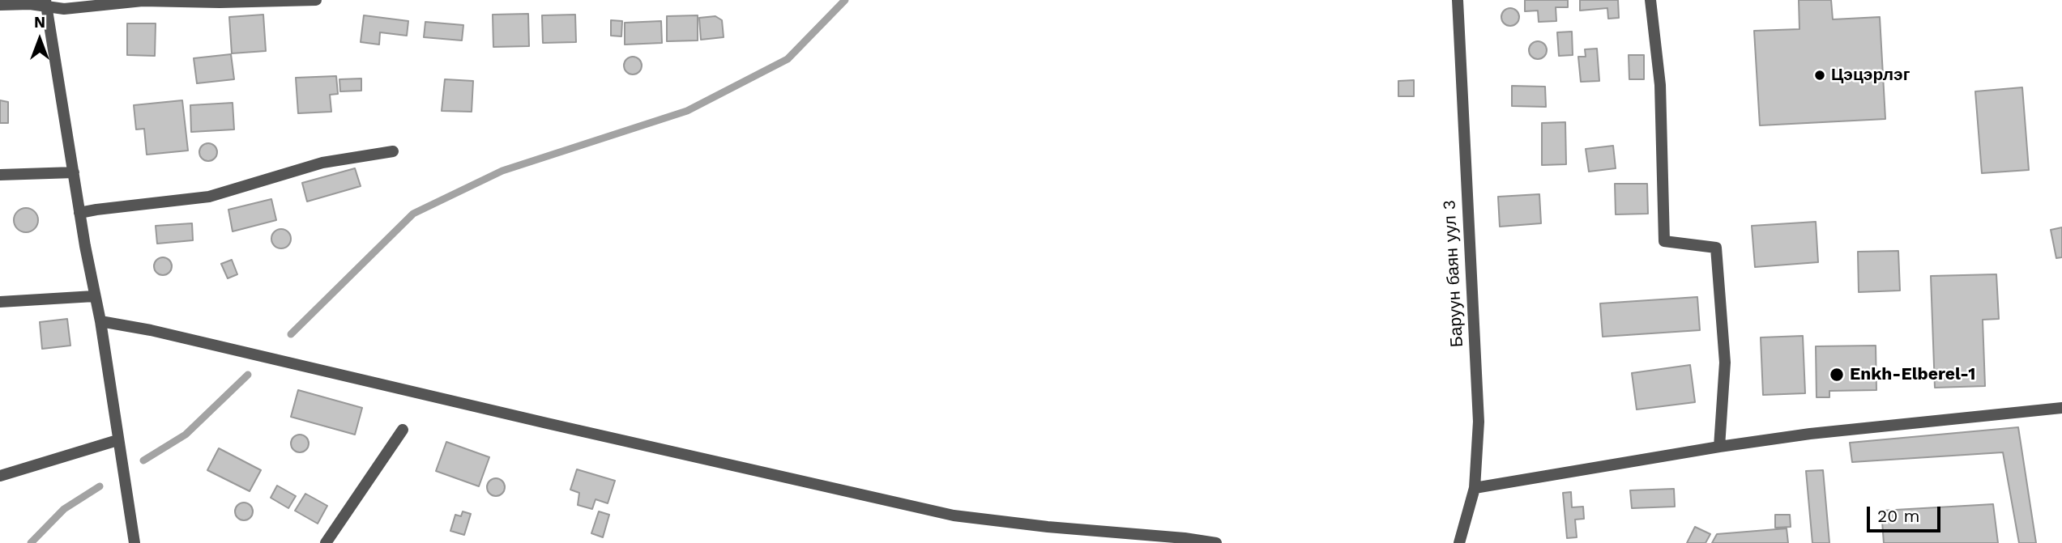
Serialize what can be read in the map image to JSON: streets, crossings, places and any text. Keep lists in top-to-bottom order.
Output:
{
  "streets": {
    "street": ["Баруун баян уул 3"]
  },
  "places": ["Цэцэрлэг", "Enkh-Elberel-1"],
  "scale_bar": "20 m",
  "north": "top"
}
